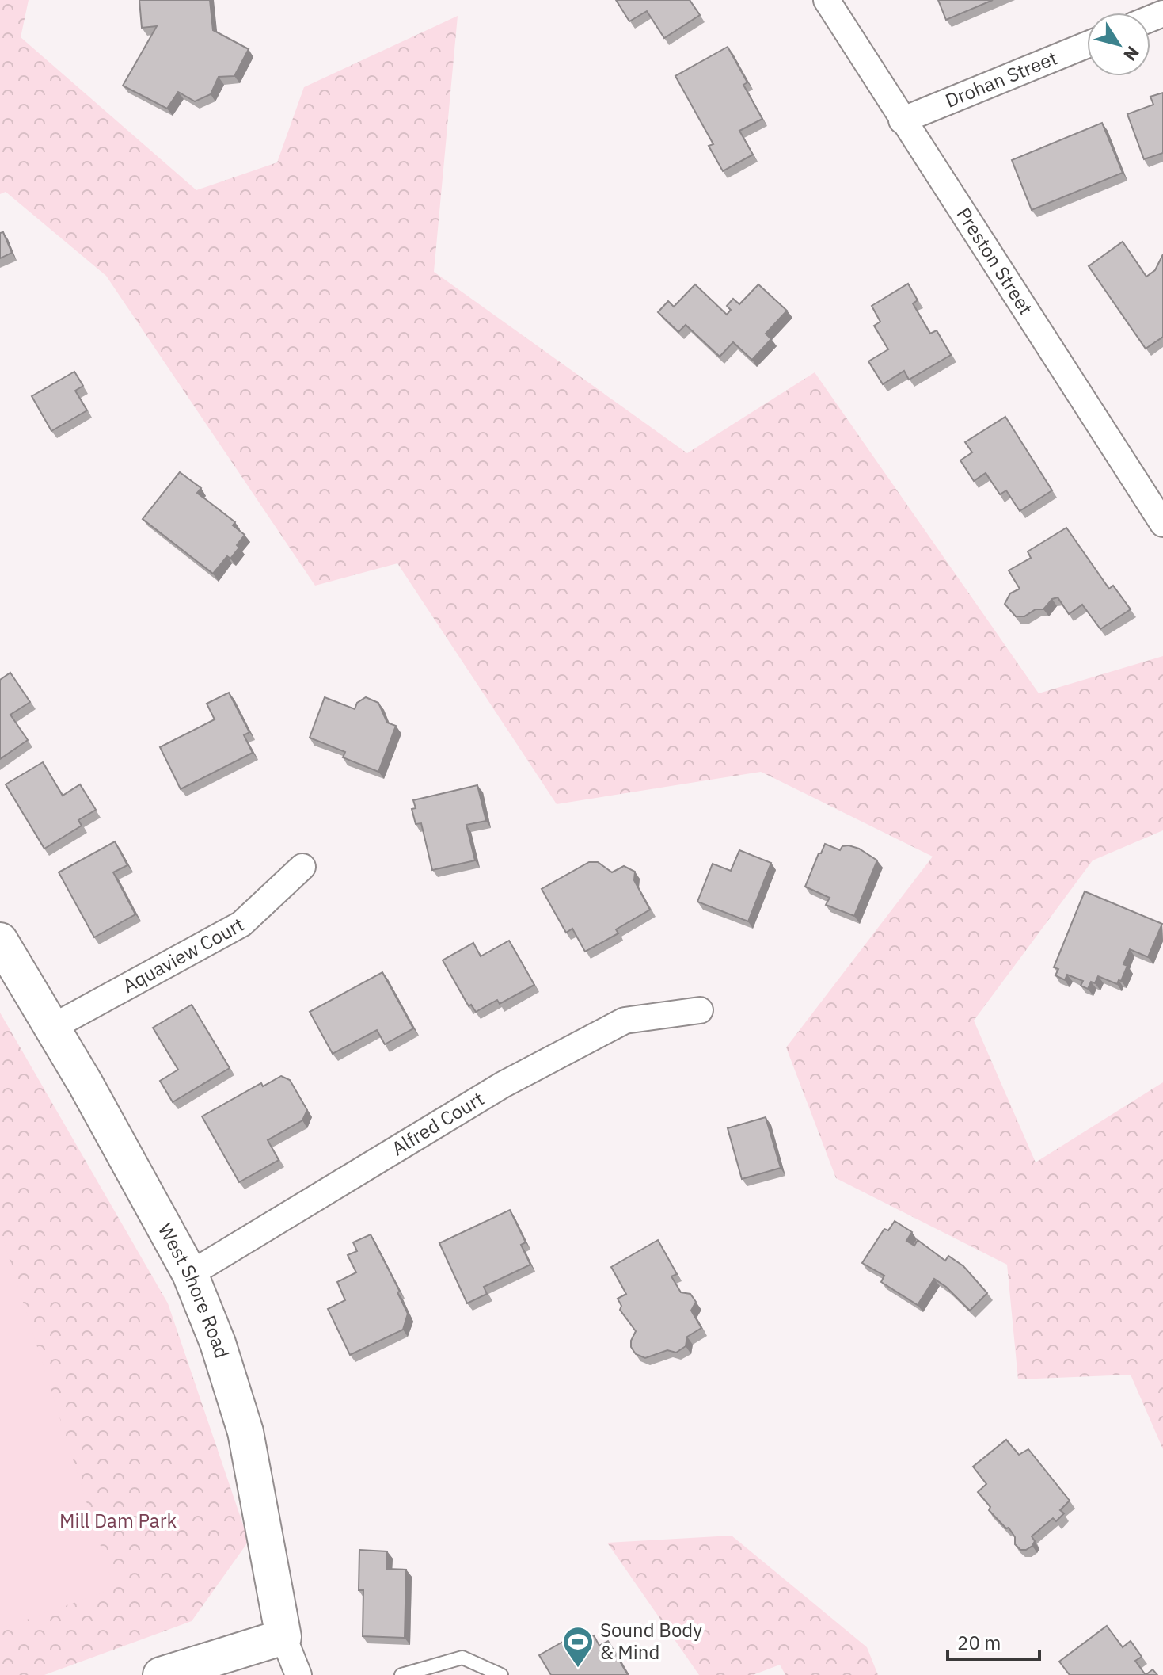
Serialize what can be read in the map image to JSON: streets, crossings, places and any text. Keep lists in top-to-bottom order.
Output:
{
  "streets": {
    "street": [
      "Drohan Street",
      "Preston Street",
      "Aquaview Court",
      "Alfred Court",
      "West Shore Road"
    ]
  },
  "crossings": [
    ["Drohan Street", "Preston Street"],
    ["Aquaview Court", "West Shore Road"],
    ["Alfred Court", "West Shore Road"]
  ],
  "parks": ["Mill Dam Park"],
  "places": {
    "sports": ["Sound Body & Mind"]
  },
  "scale_bar": "20 m",
  "north": "bottom right"
}
